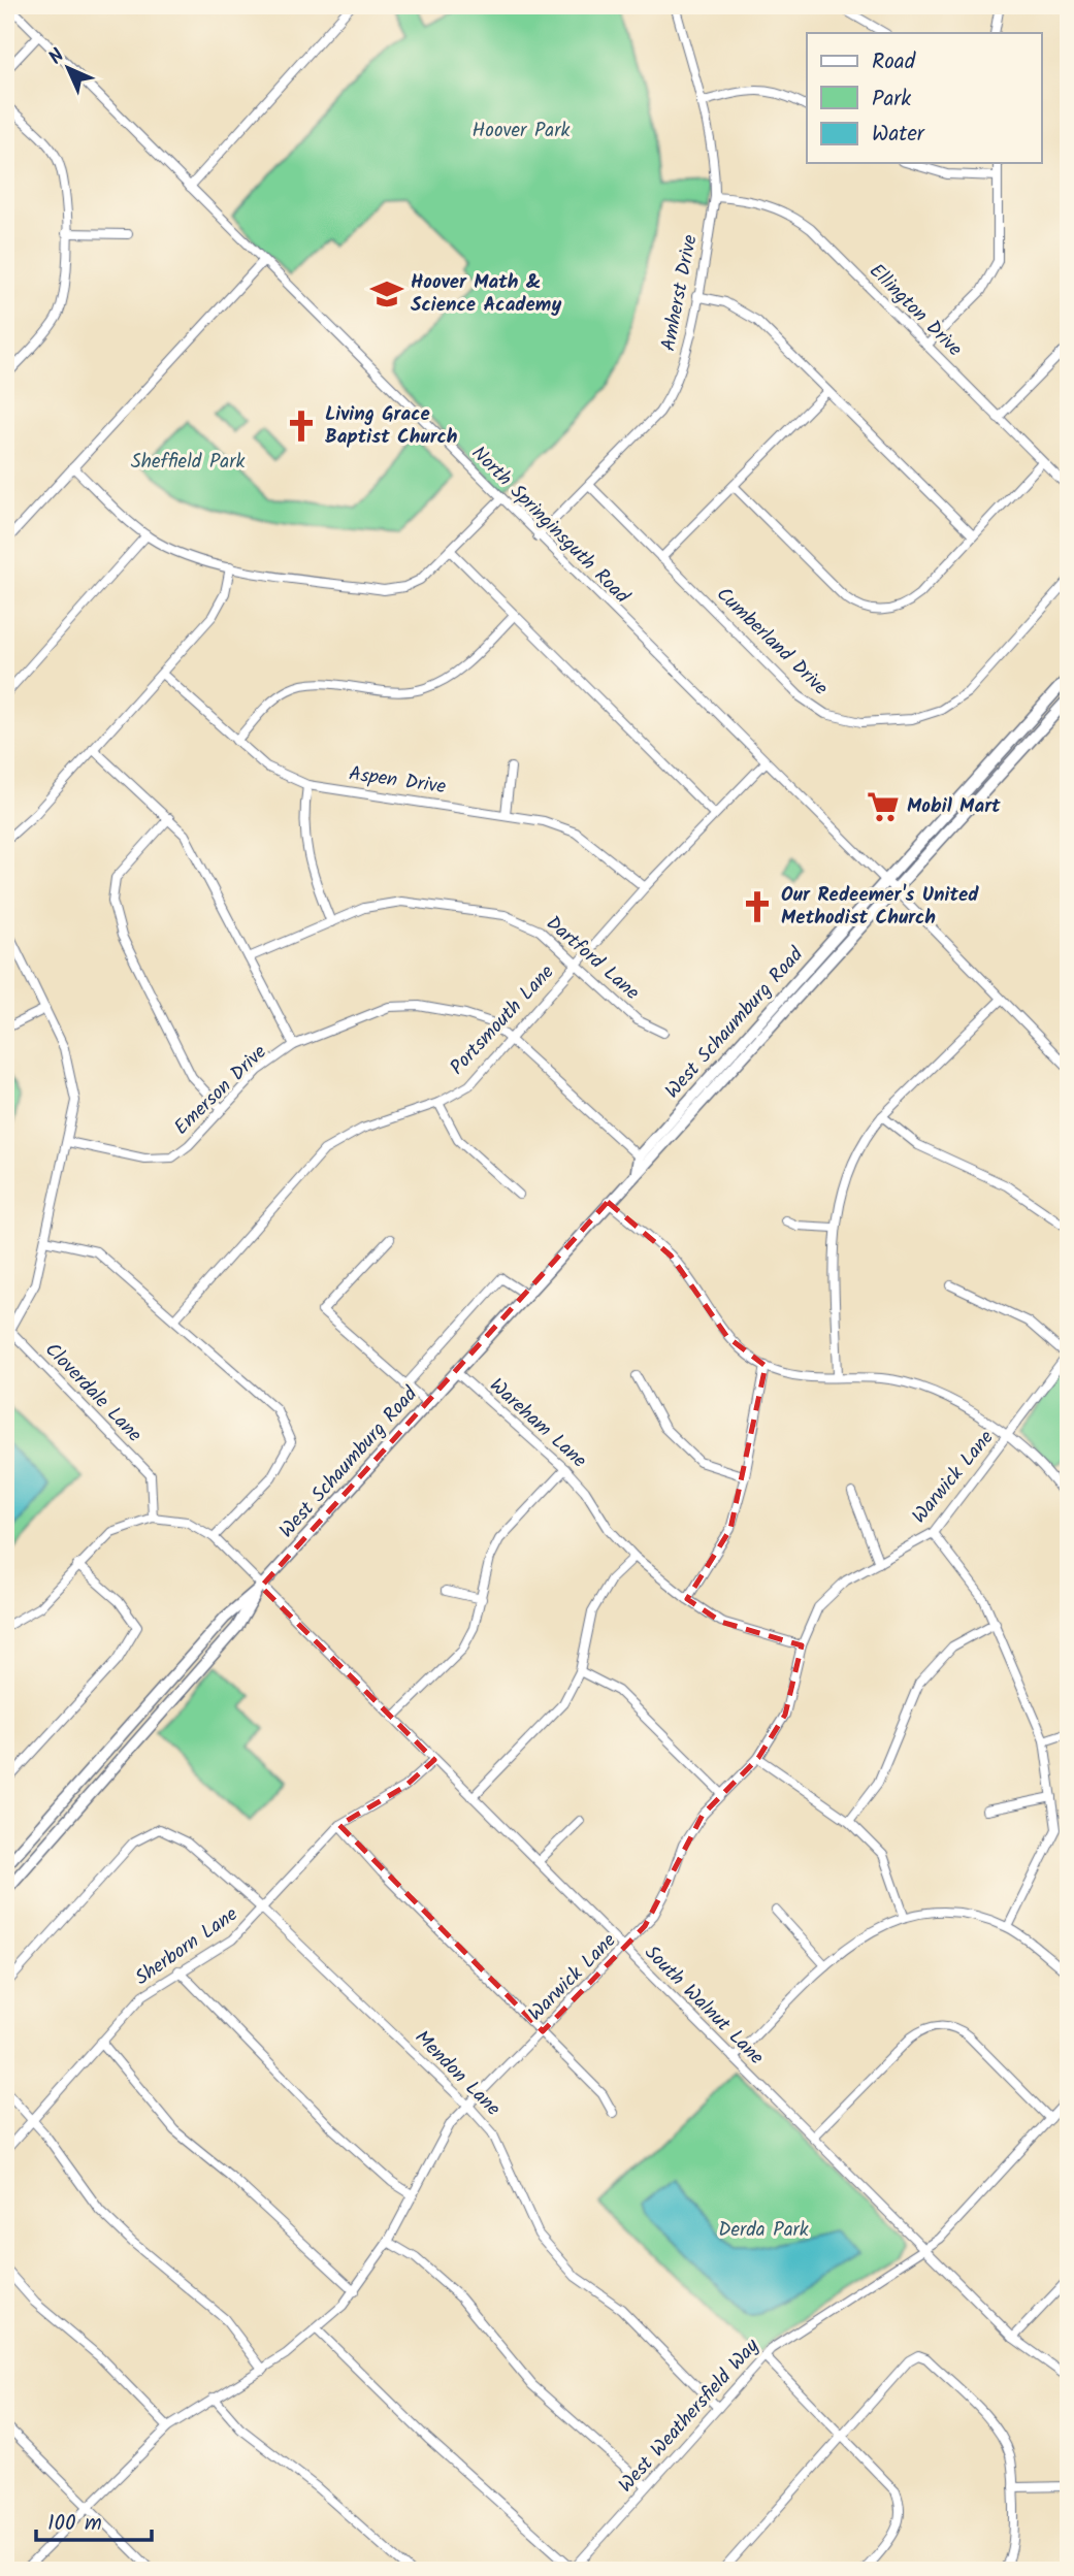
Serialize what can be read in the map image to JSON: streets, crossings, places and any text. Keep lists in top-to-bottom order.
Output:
{
  "streets": {
    "main road": ["West Schaumburg Road"],
    "street": [
      "Amherst Drive",
      "Ellington Drive",
      "North Springinsguth Road",
      "Cumberland Drive",
      "Aspen Drive",
      "Dartford Lane",
      "Portsmouth Lane",
      "Emerson Drive",
      "Cloverdale Lane",
      "Wareham Lane",
      "Warwick Lane",
      "Sherborn Lane",
      "South Walnut Lane",
      "Mendon Lane",
      "West Weathersfield Way"
    ]
  },
  "crossings": [
    ["Amherst Drive", "Ellington Drive"],
    ["Amherst Drive", "North Springinsguth Road"],
    ["Amherst Drive", "Cumberland Drive"],
    ["North Springinsguth Road", "Portsmouth Lane"],
    ["North Springinsguth Road", "West Schaumburg Road"],
    ["Aspen Drive", "Portsmouth Lane"],
    ["Dartford Lane", "Portsmouth Lane"],
    ["Portsmouth Lane", "Emerson Drive"],
    ["West Schaumburg Road", "Emerson Drive"],
    ["West Schaumburg Road", "Wareham Lane"],
    ["West Schaumburg Road", "South Walnut Lane"],
    ["Emerson Drive", "Cloverdale Lane"],
    ["Cloverdale Lane", "South Walnut Lane"],
    ["Wareham Lane", "Warwick Lane"],
    ["Warwick Lane", "South Walnut Lane"],
    ["Warwick Lane", "Mendon Lane"],
    ["Sherborn Lane", "South Walnut Lane"],
    ["Sherborn Lane", "Mendon Lane"],
    ["South Walnut Lane", "West Weathersfield Way"],
    ["Mendon Lane", "West Weathersfield Way"]
  ],
  "parks": ["Hoover Park", "Sheffield Park", "Derda Park"],
  "places": {
    "school or university": ["Hoover Math & Science Academy"],
    "church": ["Living Grace Baptist Church", "Our Redeemer's United Methodist Church"],
    "supermarket": ["Mobil Mart"]
  },
  "legend": ["Road", "Park", "Water"],
  "scale_bar": "100 m",
  "north": "top left"
}
